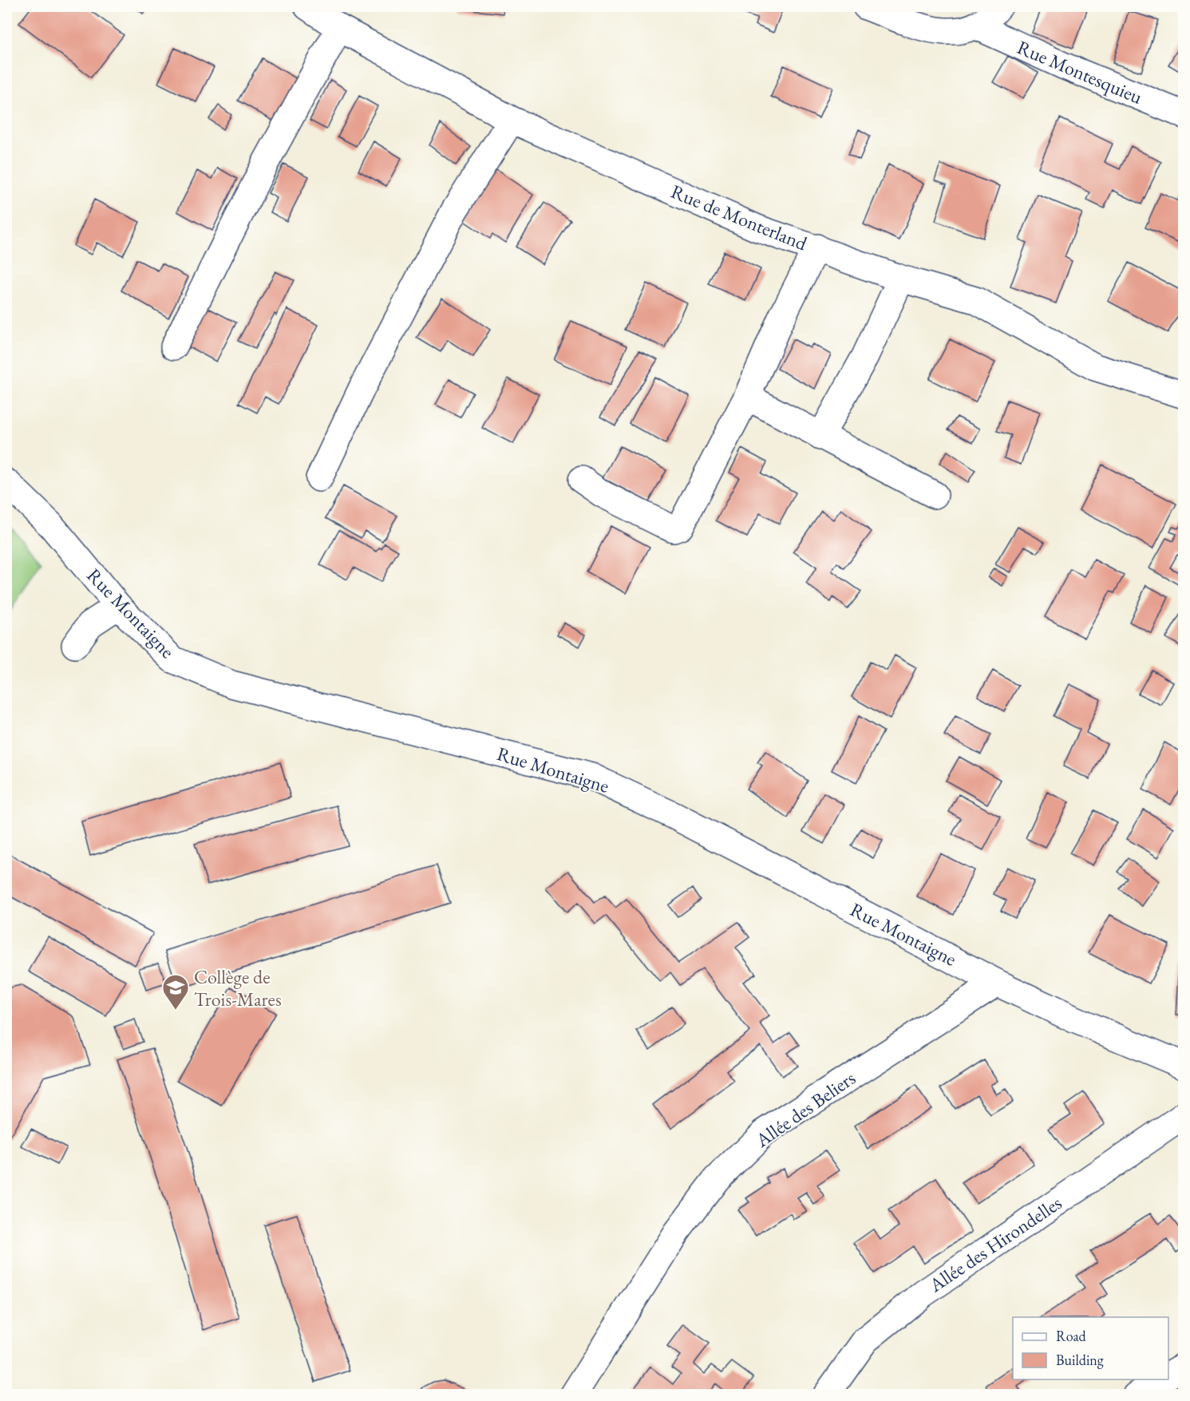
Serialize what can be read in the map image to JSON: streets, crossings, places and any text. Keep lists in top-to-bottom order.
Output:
{
  "streets": {
    "street": [
      "Rue Montesquieu",
      "Rue de Monterland",
      "Rue Montaigne",
      "Allée des Beliers",
      "Allée des Hirondelles"
    ]
  },
  "crossings": [
    ["Rue Montaigne", "Allée des Beliers"]
  ],
  "places": {
    "school or university": ["Collège de Trois-Mares"]
  },
  "legend": ["Road", "Building"]
}
